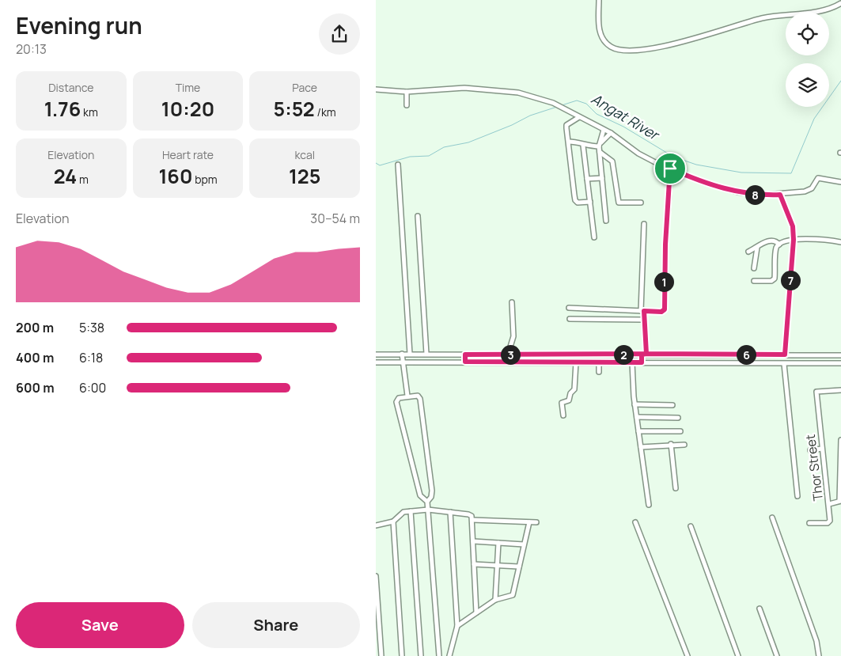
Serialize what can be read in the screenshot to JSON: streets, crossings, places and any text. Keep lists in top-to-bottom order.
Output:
{
  "streets": {
    "street": ["Thor Street"]
  },
  "water": ["Angat River"],
  "page": {
    "heading": ["Evening run", "20:13"],
    "stats": [
      ["Distance", "1.76 km"],
      ["Time", "10:20"],
      ["Pace", "5:52 /km"],
      ["Elevation", "24 m"],
      ["Heart rate", "160 bpm"],
      ["kcal", "125"]
    ],
    "pins": [
      "8",
      "7",
      "1",
      "2",
      "3",
      "6"
    ],
    "chart": ["Elevation", "30–54 m"],
    "list": [
      {
        "name": "200 m",
        "note": "5:38"
      },
      {
        "name": "400 m",
        "note": "6:18"
      },
      {
        "name": "600 m",
        "note": "6:00"
      }
    ],
    "buttons": ["Save", "Share"]
  }
}
